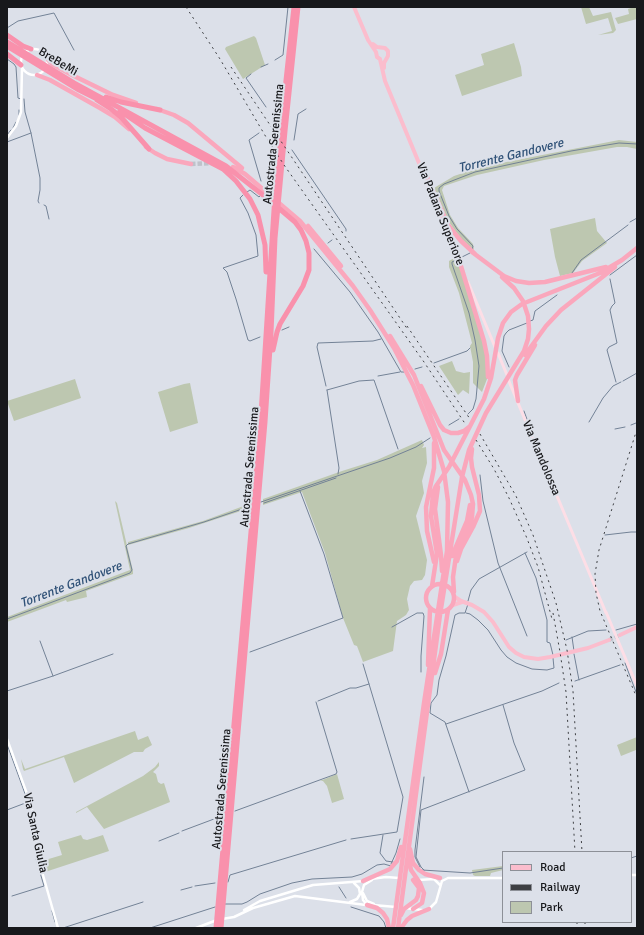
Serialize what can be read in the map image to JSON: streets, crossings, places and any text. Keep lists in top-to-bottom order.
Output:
{
  "streets": {
    "highway": ["BreBeMi", "Autostrada Serenissima"],
    "main road": ["Via Padana Superiore", "Via Mandolossa"],
    "street": ["Via Santa Giulia"]
  },
  "water": ["Torrente Gandovere"],
  "legend": ["Road", "Railway", "Park"]
}
